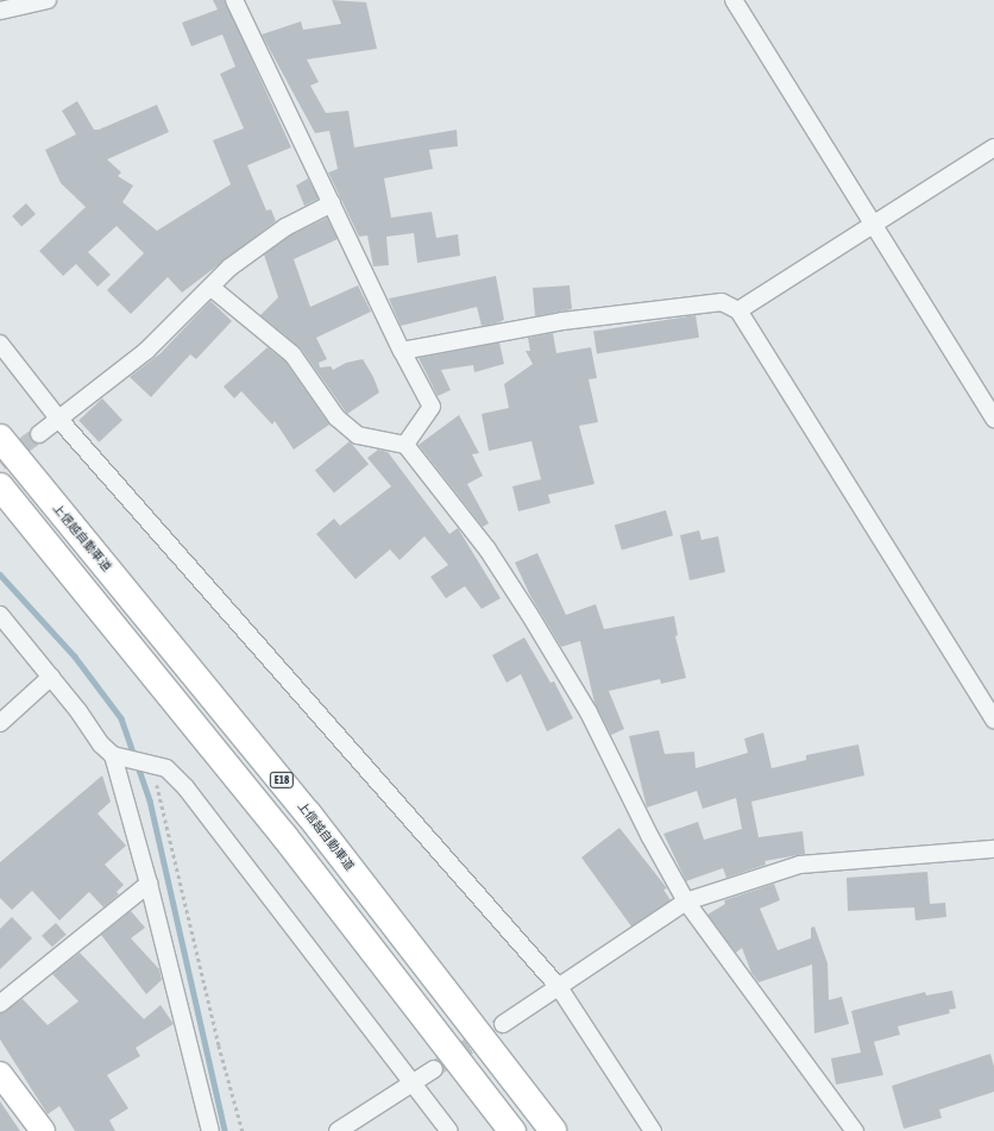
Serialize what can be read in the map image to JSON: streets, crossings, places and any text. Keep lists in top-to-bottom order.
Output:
{
  "streets": {
    "highway": ["上信越自動車道", "E18"]
  }
}
